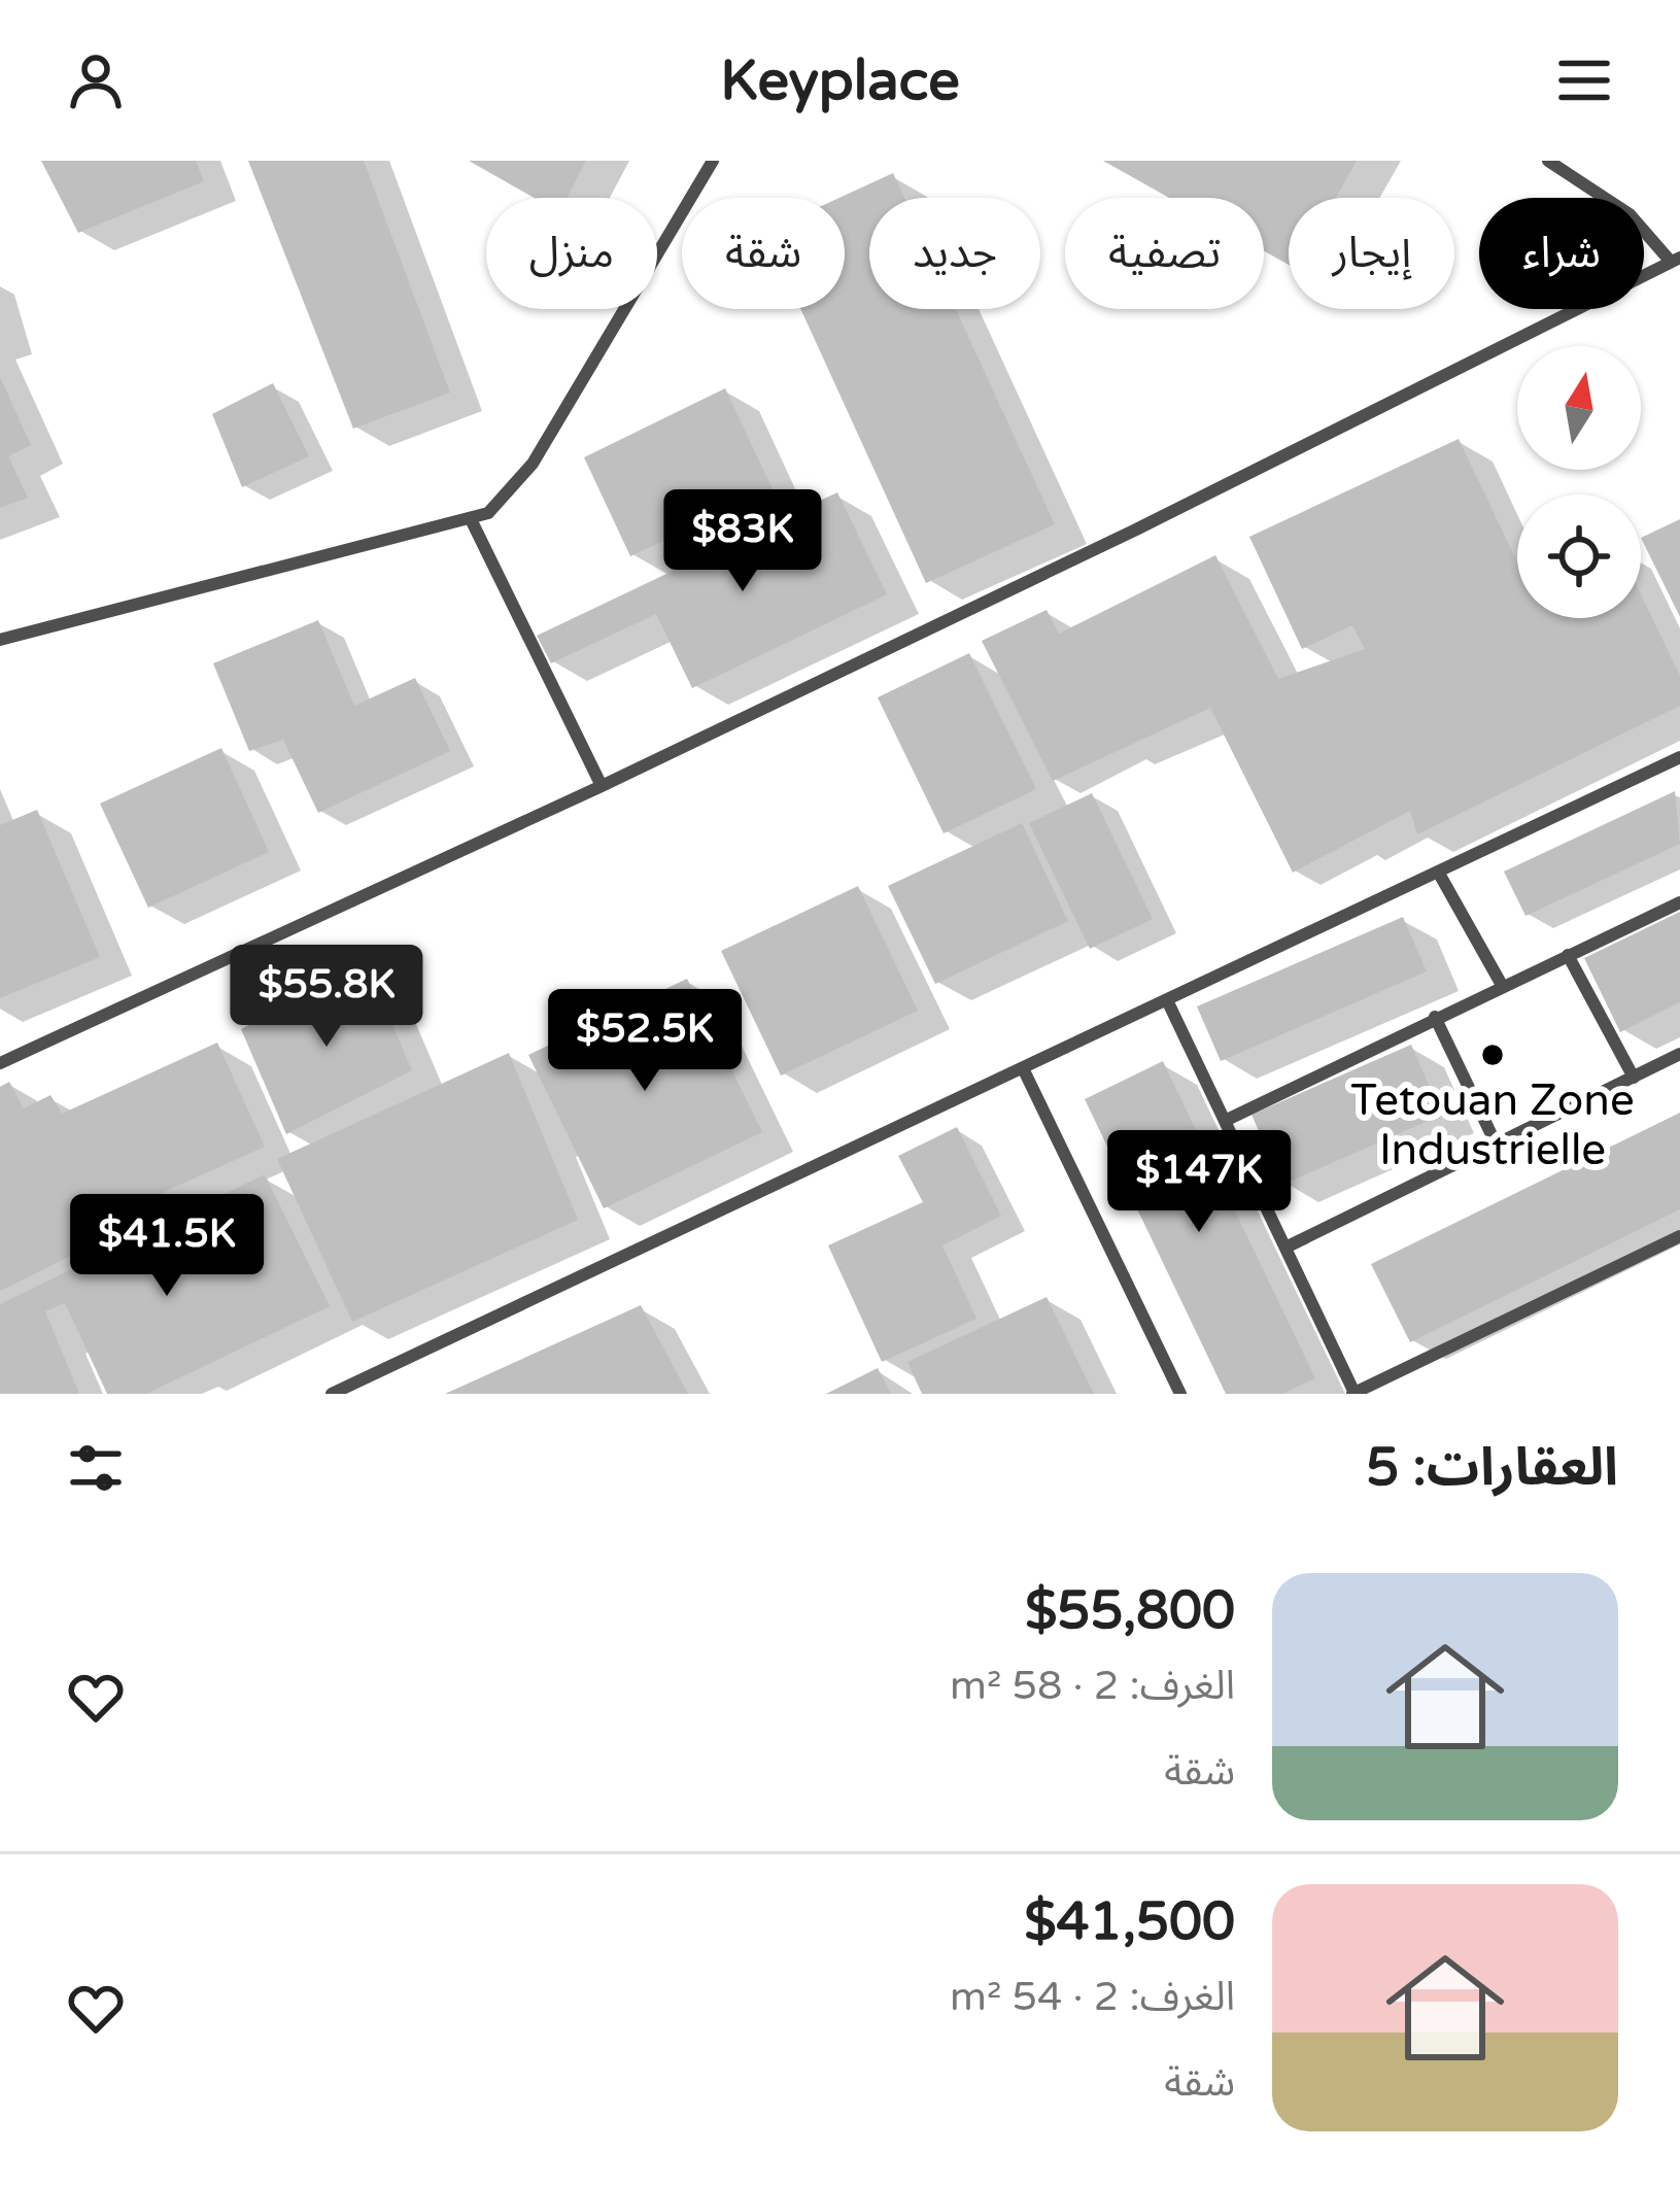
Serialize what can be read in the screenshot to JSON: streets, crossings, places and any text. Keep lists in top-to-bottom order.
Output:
{
  "places": ["Tetouan Zone Industrielle"],
  "north": "top",
  "page": {
    "header": "Keyplace",
    "chip": [
      "شراء",
      "إيجار",
      "تصفية",
      "جديد",
      "شقة",
      "منزل"
    ],
    "price": [
      "$83K",
      "$55.8K",
      "$52.5K",
      "$147K",
      "$41.5K"
    ],
    "heading": "العقارات: 5",
    "list": [
      {
        "name": "$55,800",
        "note": "الغرف: 2 · 58 m² · شقة"
      },
      {
        "name": "$41,500",
        "note": "الغرف: 2 · 54 m² · شقة"
      }
    ]
  }
}
